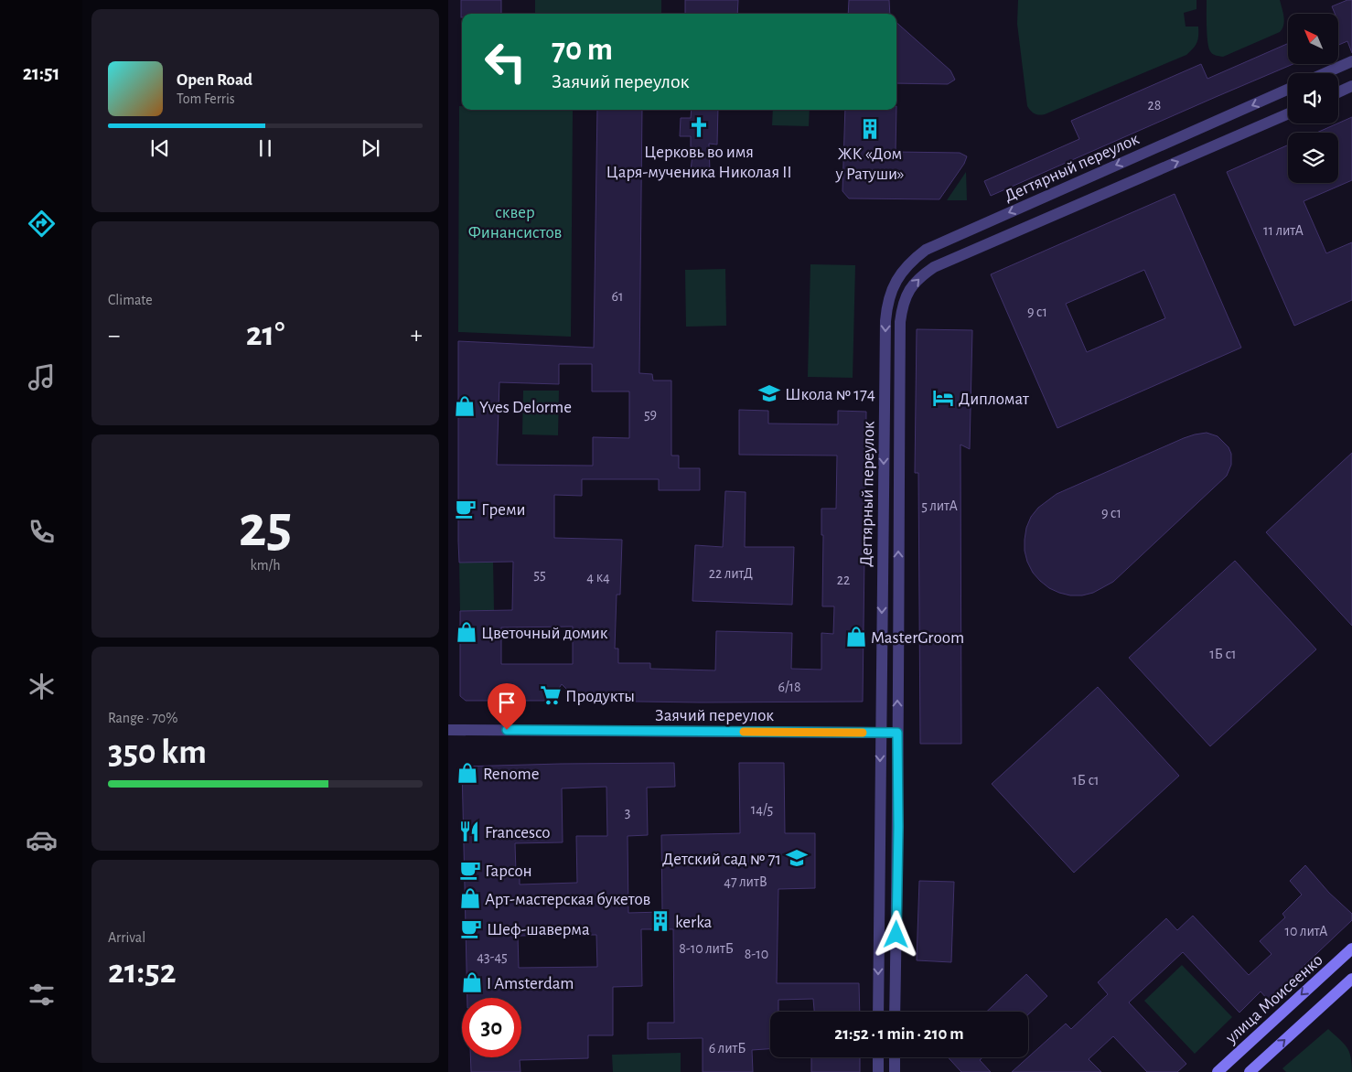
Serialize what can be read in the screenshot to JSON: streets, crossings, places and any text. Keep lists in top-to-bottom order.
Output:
{
  "streets": {
    "street": ["Дегтярный переулок", "Заячий переулок", "улица Моисеенко"]
  },
  "crossings": [
    ["Дегтярный переулок", "Заячий переулок"]
  ],
  "parks": ["сквер Финансистов"],
  "places": {
    "church": ["Церковь во имя Царя-мученика Николая II"],
    "building": ["ЖК «Дом у Ратуши»", "kerka"],
    "school or university": ["Школа № 174", "Детский сад № 71"],
    "hotel": ["Дипломат"],
    "shop": [
      "Yves Delorme",
      "Цветочный домик",
      "MasterGroom",
      "Renome",
      "Арт-мастерская букетов",
      "I Amsterdam"
    ],
    "cafe": ["Греми", "Гарсон", "Шеф-шаверма"],
    "supermarket": ["Продукты"],
    "restaurant": ["Francesco"]
  },
  "house_numbers": [
    "28",
    "11 литА",
    "61",
    "9 с1",
    "59",
    "5 литА",
    "9 с1",
    "22 литД",
    "55",
    "4 к4",
    "22",
    "1Б с1",
    "6/18",
    "1Б с1",
    "14/5",
    "3",
    "47 литВ",
    "10 литА",
    "8-10 литБ",
    "8-10",
    "43-45",
    "6 литБ"
  ],
  "north": "top left",
  "page": {
    "tabs": "21:51",
    "turn": ["70 m", "Заячий переулок"],
    "song": ["Open Road", "Tom Ferris"],
    "tile": [
      "Climate",
      ["25", "km/h"],
      ["Range · 70%", "350 km"],
      ["Arrival", "21:52"]
    ],
    "heat": ["−", "21°", "+"],
    "limit": "30",
    "trip": "21:52 · 1 min · 210 m"
  }
}
